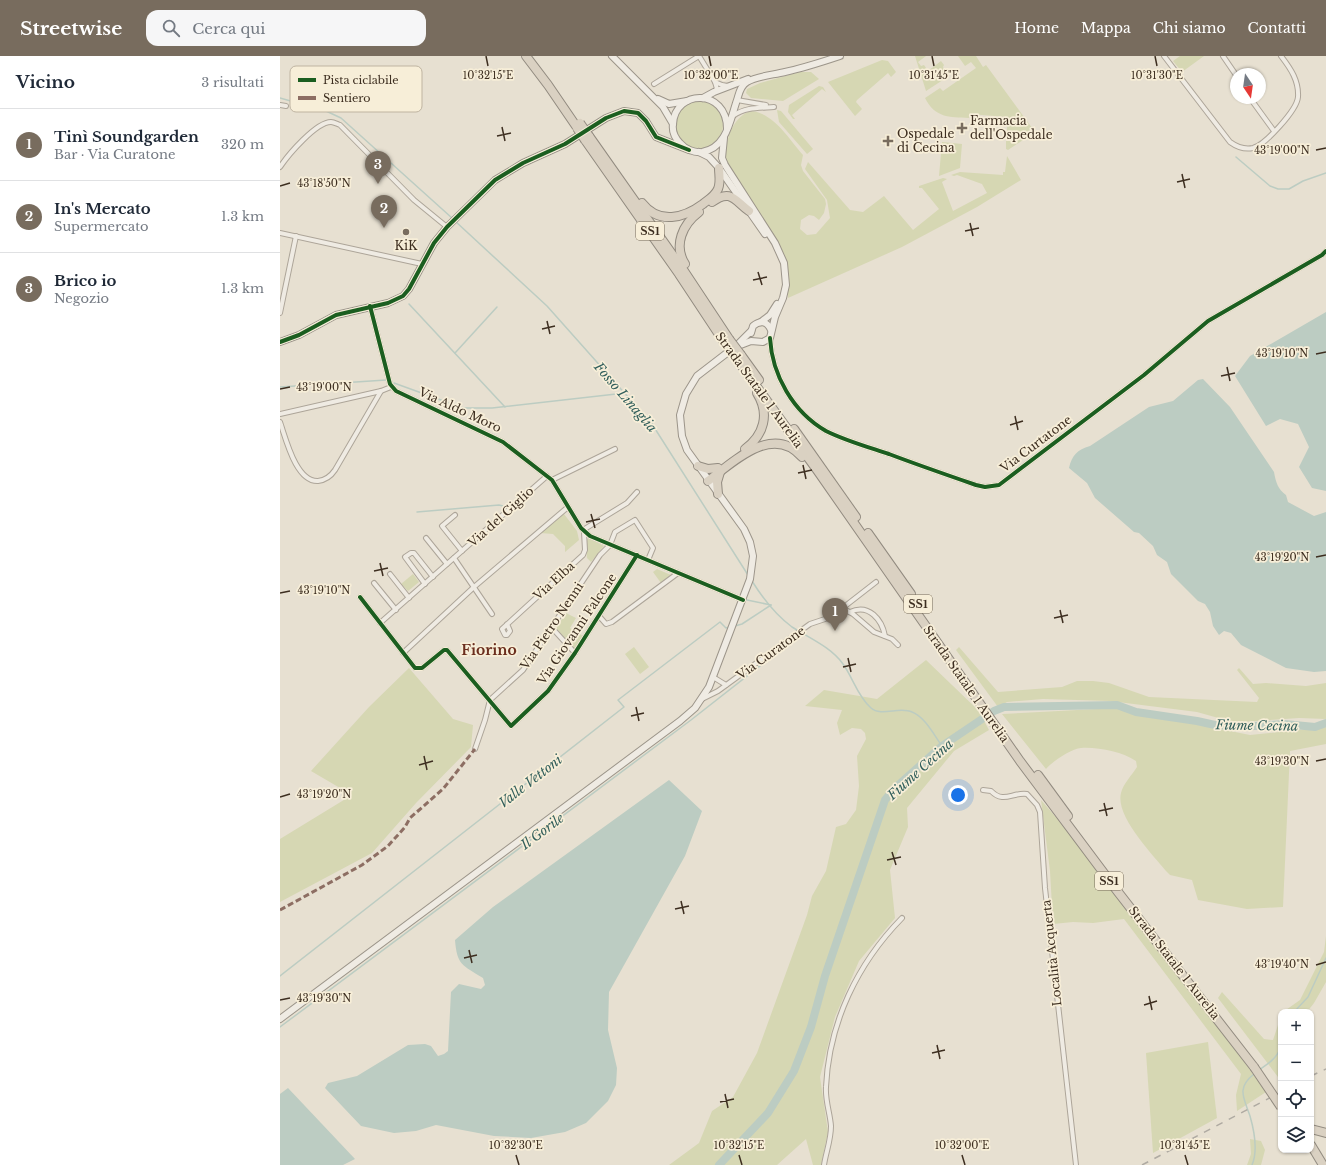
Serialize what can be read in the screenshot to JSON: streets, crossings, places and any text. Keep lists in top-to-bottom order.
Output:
{
  "streets": {
    "highway": ["SS1", "Strada Statale 1 Aurelia"],
    "street": [
      "Via Aldo Moro",
      "Via Curtatone",
      "Via del Giglio",
      "Via Elba",
      "Via Pietro Nenni",
      "Via Giovanni Falcone",
      "Via Curatone",
      "Località Acquerta"
    ]
  },
  "crossings": [
    ["Via Aldo Moro", "Via del Giglio"],
    ["Via Aldo Moro", "Via Elba"],
    ["Via Pietro Nenni", "Via Giovanni Falcone"]
  ],
  "districts": ["Fiorino"],
  "water": [
    "Fosso Linaglia",
    "Fiume Cecina",
    "Valle Vettoni",
    "Il Gorile"
  ],
  "places": {
    "health": ["Farmacia dell'Ospedale", "Ospedale di Cecina"],
    "other": ["KiK"]
  },
  "legend": ["Pista ciclabile", "Sentiero"],
  "north": "bottom",
  "page": {
    "header": "Streetwise",
    "search": "Cerca qui",
    "nav": [
      "Home",
      "Mappa",
      "Chi siamo",
      "Contatti"
    ],
    "heading": ["Vicino", "3 risultati"],
    "list": [
      {
        "mark": "1",
        "name": "Tinì Soundgarden",
        "note": "Bar · Via Curatone",
        "value": "320 m"
      },
      {
        "mark": "2",
        "name": "In's Mercato",
        "note": "Supermercato",
        "value": "1.3 km"
      },
      {
        "mark": "3",
        "name": "Brico io",
        "note": "Negozio",
        "value": "1.3 km"
      }
    ],
    "pins": ["3", "2", "1"],
    "map_buttons": ["+", "−"]
  },
  "coordinates": [
    "10°32'15\"E",
    "10°32'00\"E",
    "10°31'45\"E",
    "10°31'30\"E",
    "43°19'00\"N",
    "43°18'50\"N",
    "43°19'10\"N",
    "43°19'20\"N",
    "43°19'30\"N",
    "43°19'40\"N",
    "10°32'30\"E"
  ]
}
